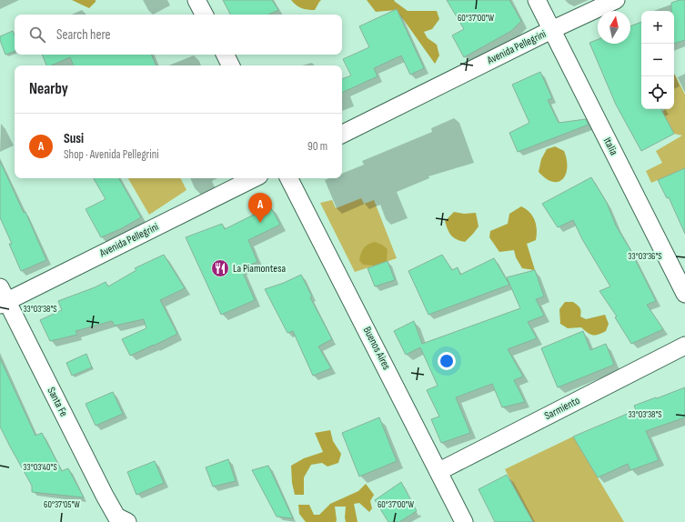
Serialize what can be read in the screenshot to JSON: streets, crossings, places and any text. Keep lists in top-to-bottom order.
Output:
{
  "streets": {
    "street": [
      "Avenida Pellegrini",
      "Italia",
      "Buenos Aires",
      "Santa Fe",
      "Sarmiento"
    ]
  },
  "crossings": [
    ["Avenida Pellegrini", "Italia"],
    ["Avenida Pellegrini", "Santa Fe"],
    ["Buenos Aires", "Sarmiento"]
  ],
  "places": {
    "restaurant": ["La Piamontesa"]
  },
  "north": "top",
  "page": {
    "map_buttons": ["+", "−"],
    "search": "Search here",
    "heading": "Nearby",
    "list": [
      {
        "mark": "A",
        "name": "Susi",
        "note": "Shop · Avenida Pellegrini",
        "value": "90 m"
      }
    ],
    "pins": "A"
  },
  "coordinates": [
    "60°37'00\"W",
    "33°03'36\"S",
    "33°03'38\"S",
    "33°03'40\"S",
    "60°37'05\"W"
  ]
}
